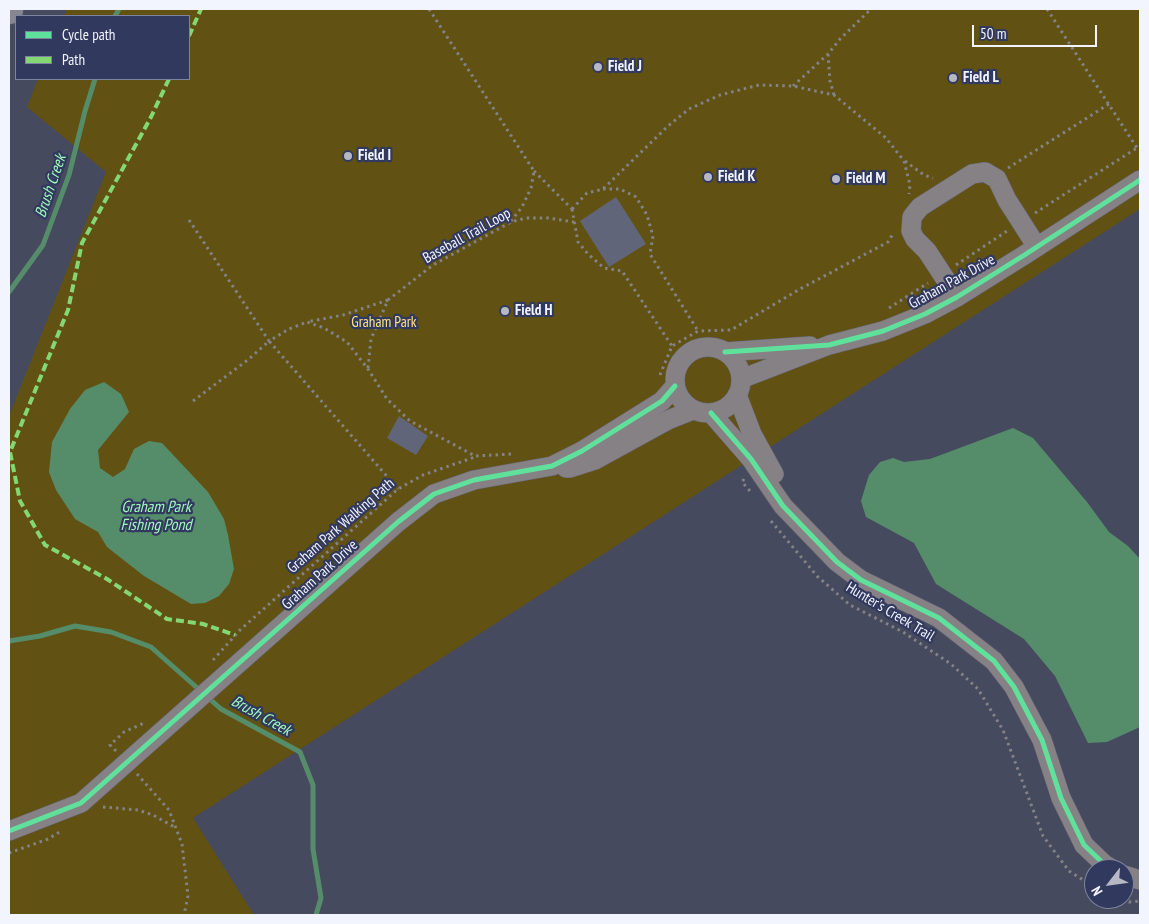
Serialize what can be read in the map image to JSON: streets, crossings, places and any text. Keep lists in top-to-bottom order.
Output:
{
  "streets": {
    "street": ["Graham Park Drive"],
    "path": ["Baseball Trail Loop", "Graham Park Walking Path"],
    "cycle path": ["Hunter's Creek Trail"]
  },
  "water": ["Brush Creek", "Graham Park Fishing Pond"],
  "parks": ["Graham Park"],
  "places": [
    "Field J",
    "Field L",
    "Field I",
    "Field K",
    "Field M",
    "Field H"
  ],
  "legend": ["Cycle path", "Path"],
  "scale_bar": "50 m",
  "north": "bottom left"
}
